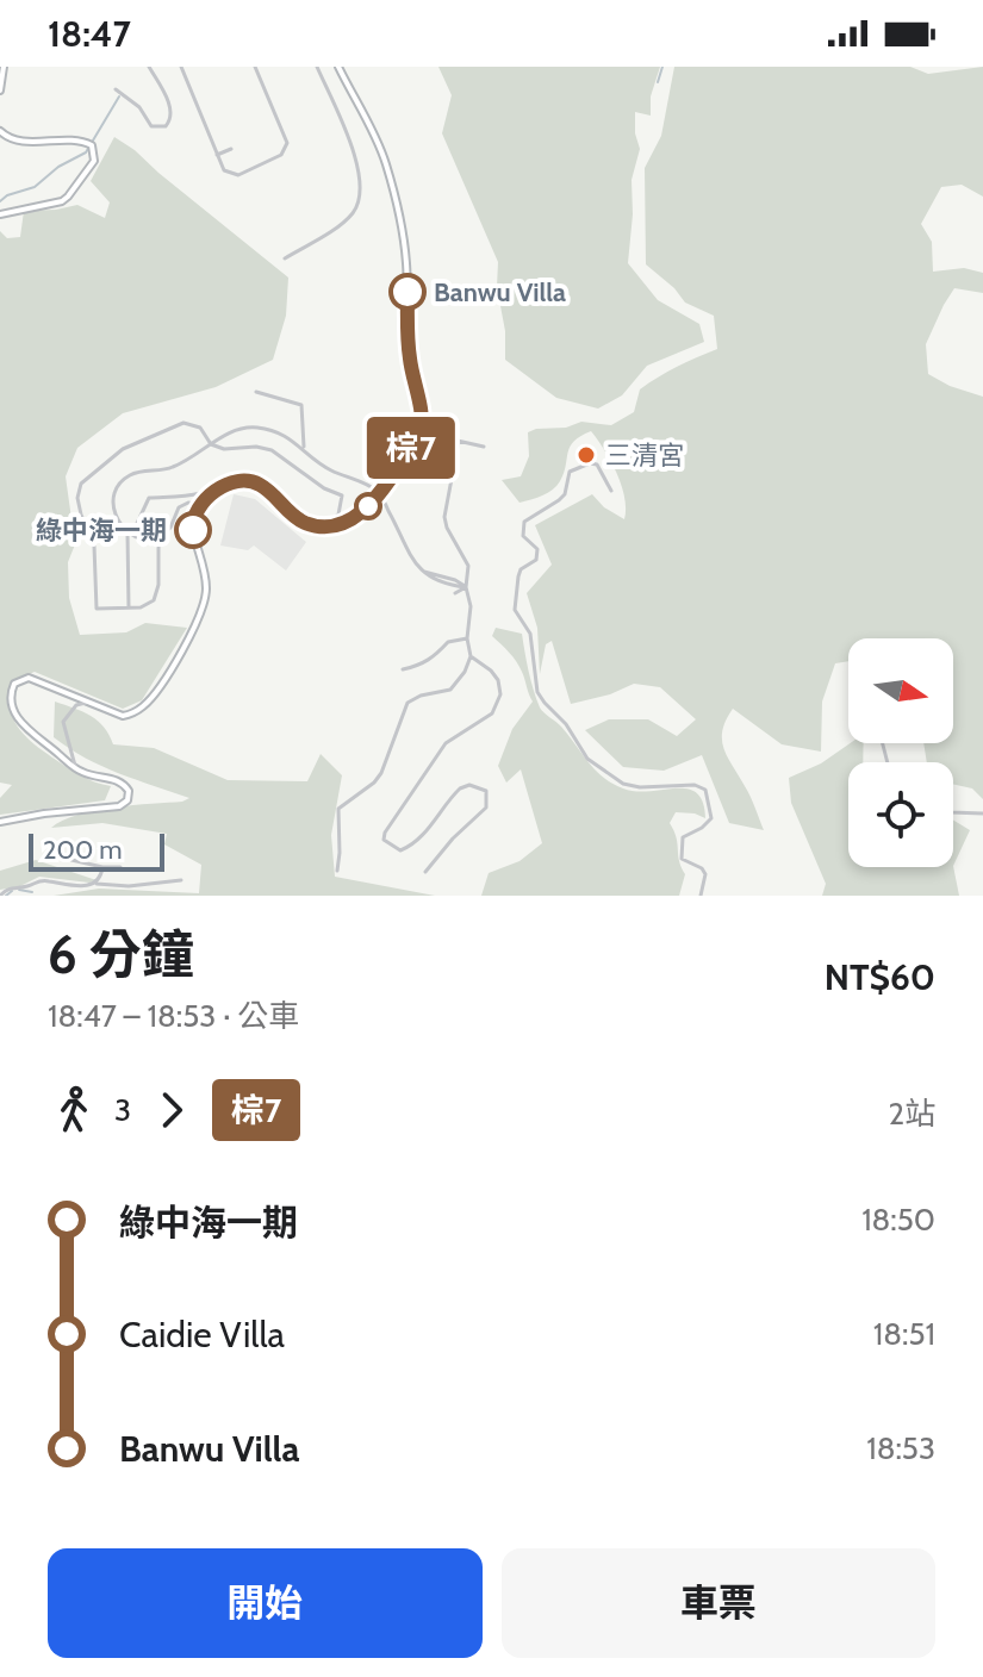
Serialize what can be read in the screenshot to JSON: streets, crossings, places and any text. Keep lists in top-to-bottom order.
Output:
{
  "places": ["Banwu Villa", "三清宮", "綠中海一期"],
  "lines": ["bus line 棕7"],
  "scale_bar": "200 m",
  "north": "right",
  "page": {
    "status": "18:47",
    "on_map": "棕7",
    "scale": "200 m",
    "heading": ["6 分鐘", "18:47 – 18:53 · 公車", "NT$60"],
    "legs": ["3", "棕7", "2站"],
    "list": [
      {
        "name": "綠中海一期",
        "value": "18:50"
      },
      {
        "name": "Caidie Villa",
        "value": "18:51"
      },
      {
        "name": "Banwu Villa",
        "value": "18:53"
      }
    ],
    "buttons": ["開始", "車票"]
  }
}
